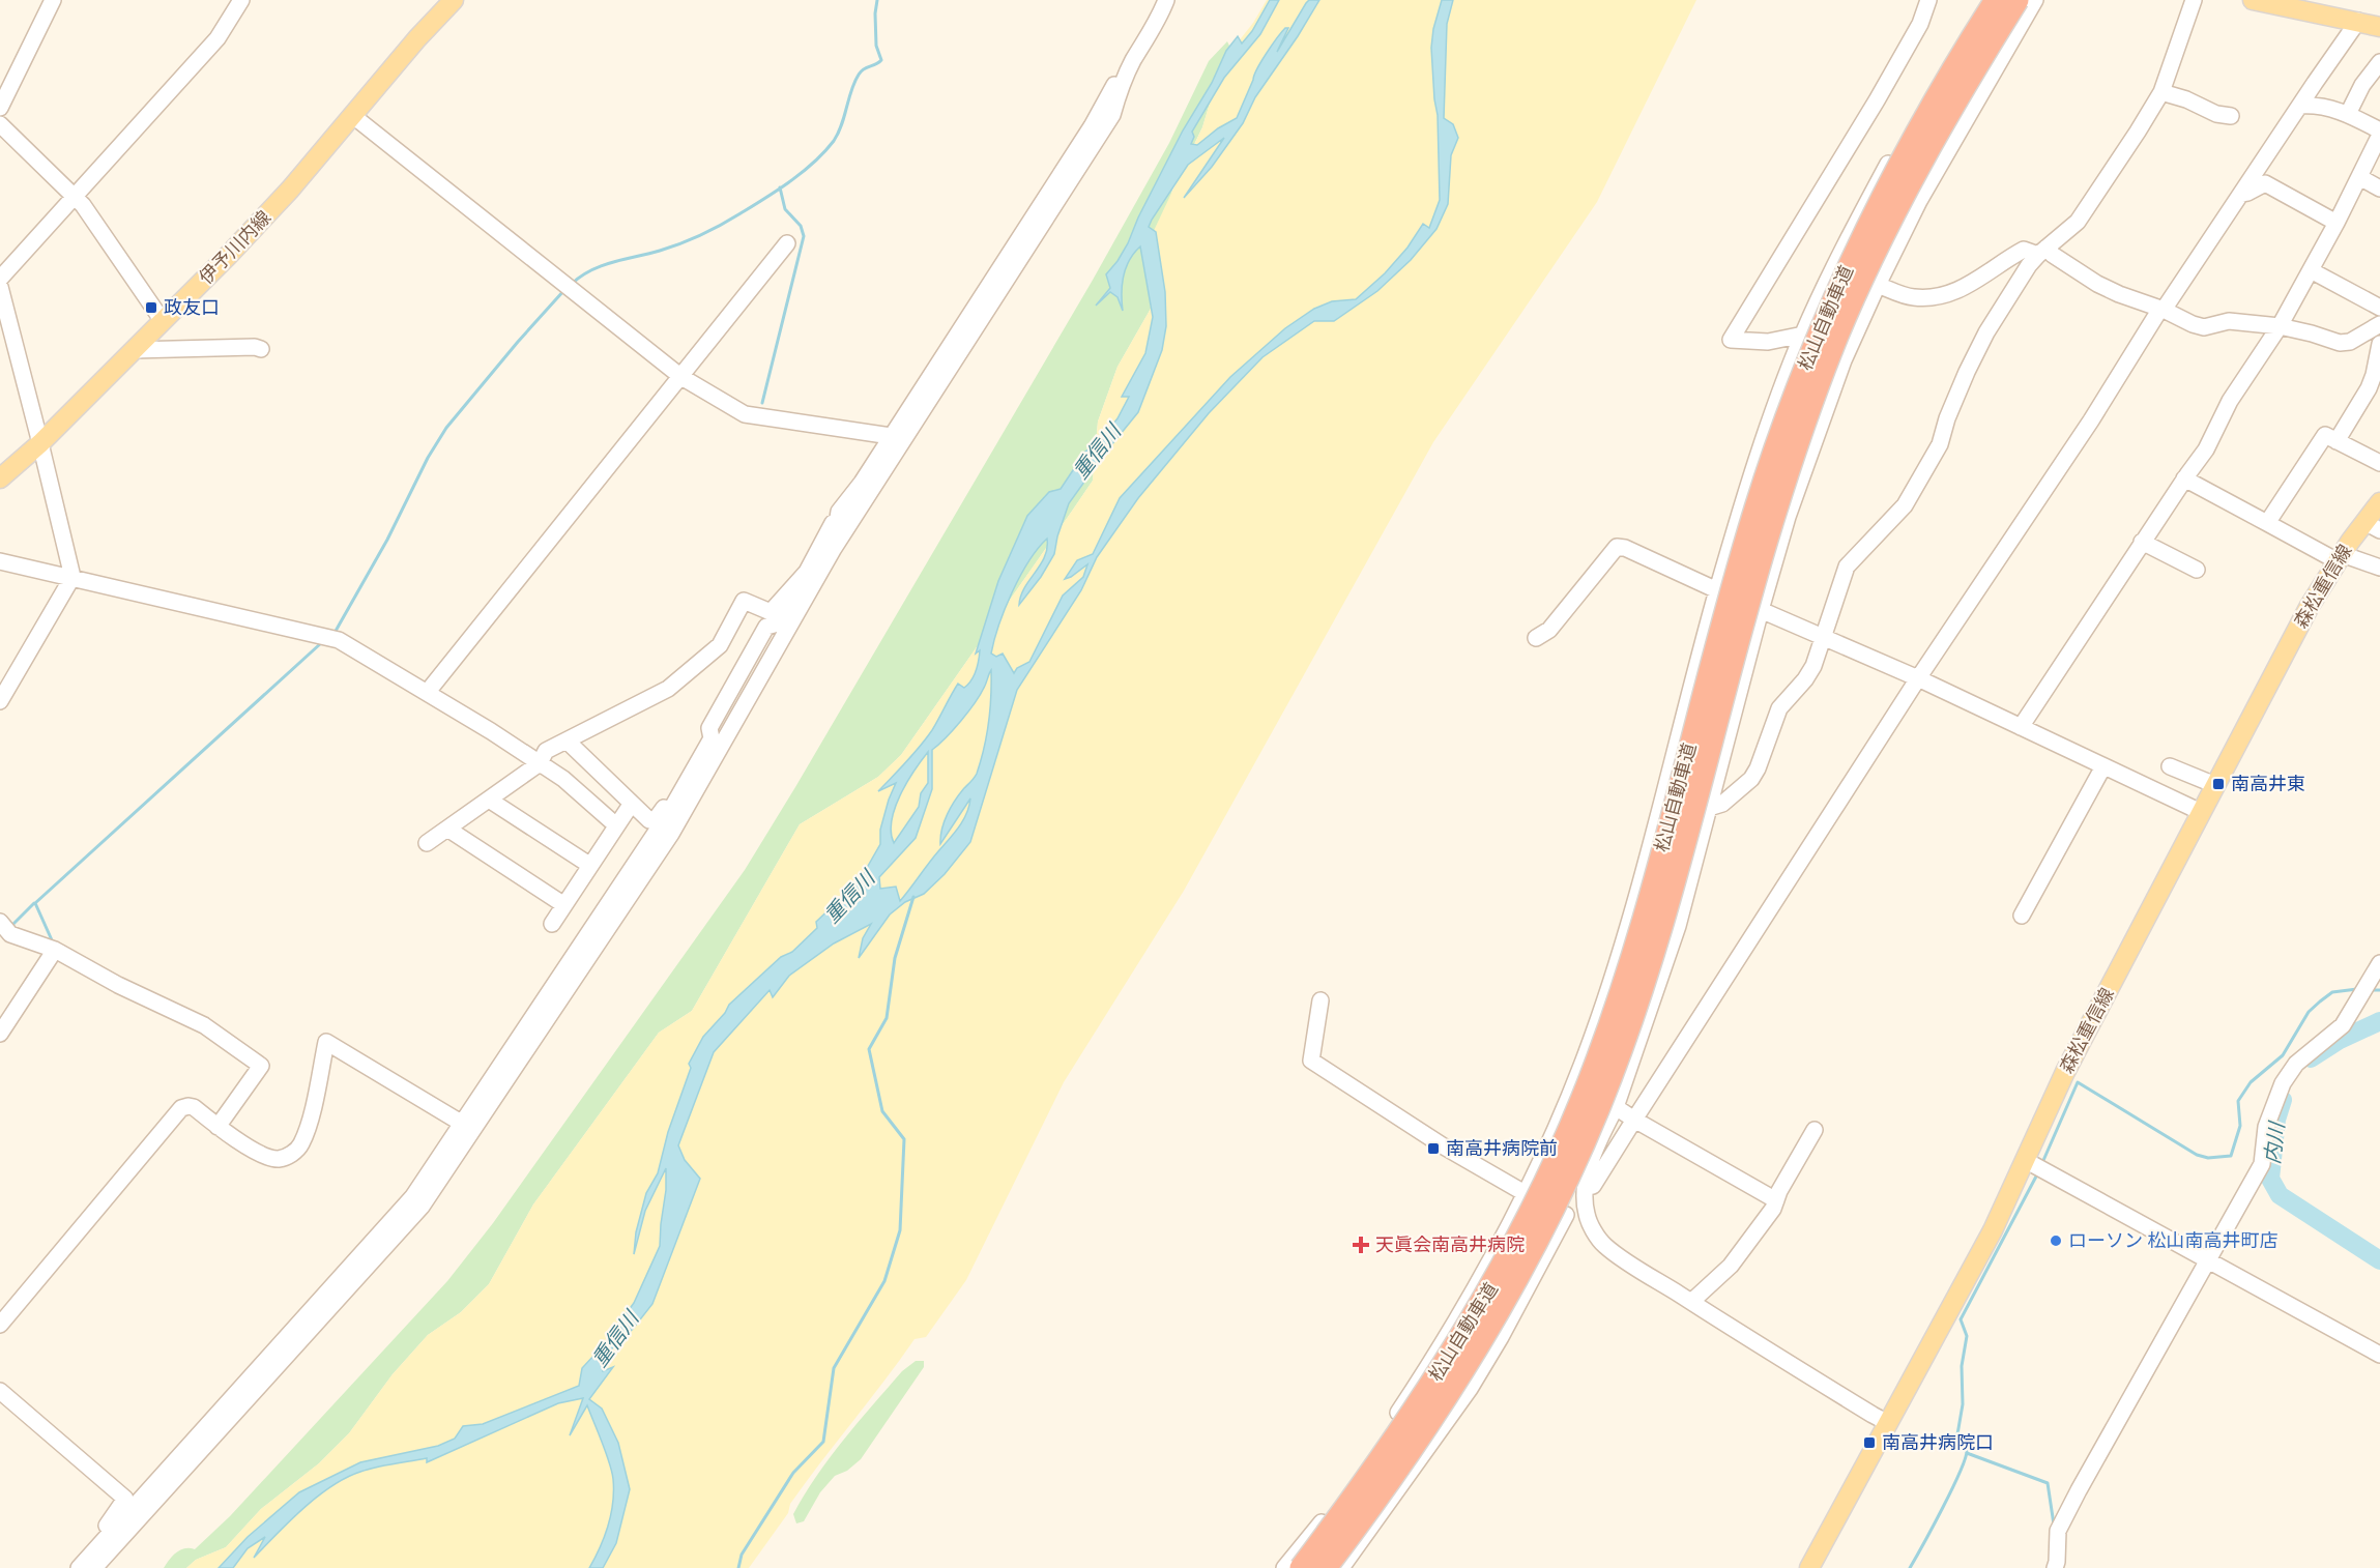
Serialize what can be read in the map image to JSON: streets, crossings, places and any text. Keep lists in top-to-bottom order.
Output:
{
  "streets": {
    "highway": ["松山自動車道"],
    "main road": ["伊予川内線", "森松重信線"]
  },
  "water": ["重信川", "内川"],
  "places": {
    "transit": [
      "政友口",
      "南高井東",
      "南高井病院前",
      "南高井病院口"
    ],
    "other": ["ローソン 松山南高井町店"],
    "health": ["天眞会南高井病院"]
  }
}
